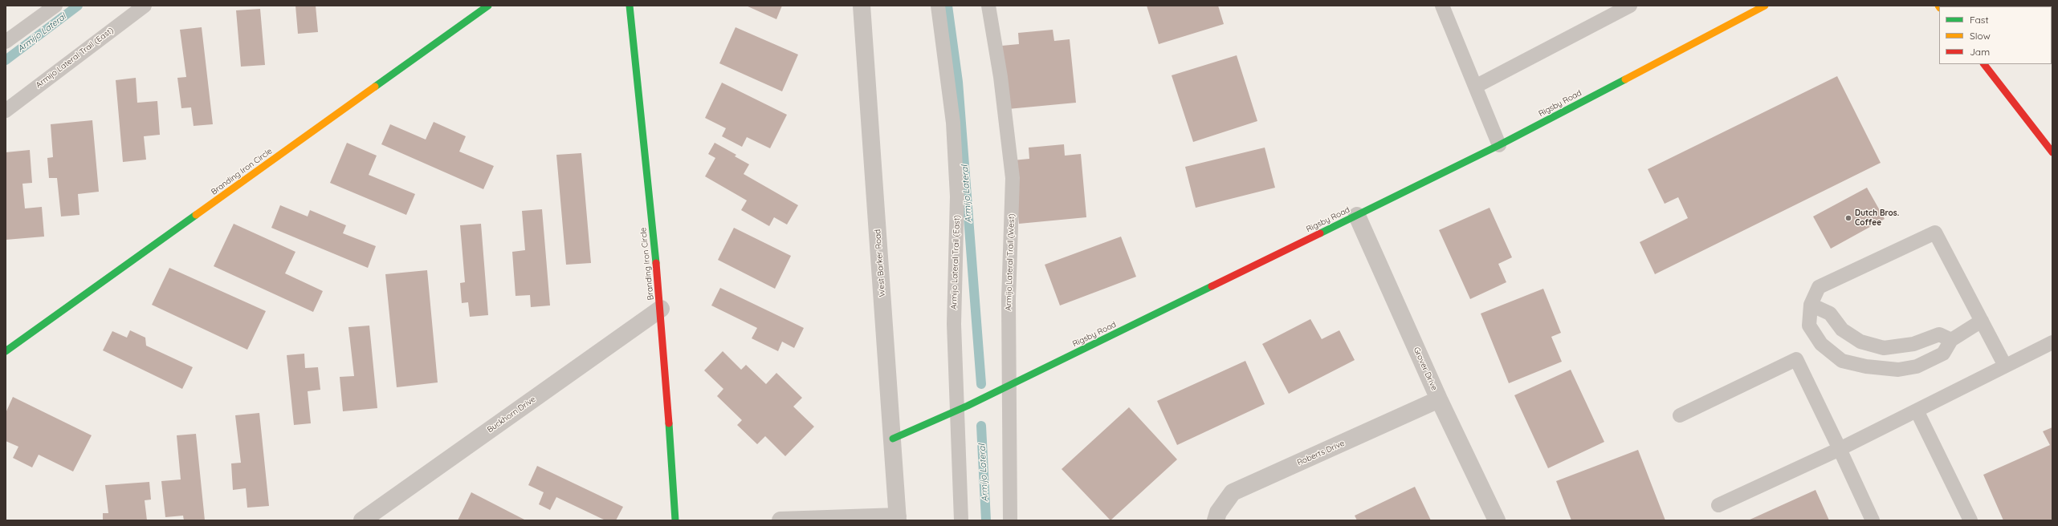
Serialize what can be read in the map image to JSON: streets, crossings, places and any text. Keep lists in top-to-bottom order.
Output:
{
  "streets": {
    "street": [
      "Rigsby Road",
      "Branding Iron Circle",
      "West Barker Road",
      "Grover Drive",
      "Buckhorn Drive",
      "Roberts Drive"
    ],
    "lane": ["Armijo Lateral Trail (East)", "Armijo Lateral Trail (West)"]
  },
  "crossings": [
    ["Armijo Lateral Trail (East)", "Rigsby Road"],
    ["Rigsby Road", "Armijo Lateral Trail (West)"],
    ["Rigsby Road", "West Barker Road"],
    ["Rigsby Road", "Grover Drive"],
    ["Branding Iron Circle", "Buckhorn Drive"],
    ["Grover Drive", "Roberts Drive"]
  ],
  "water": ["Armijo Lateral"],
  "places": ["Dutch Bros. Coffee"],
  "legend": ["Fast", "Slow", "Jam"]
}
